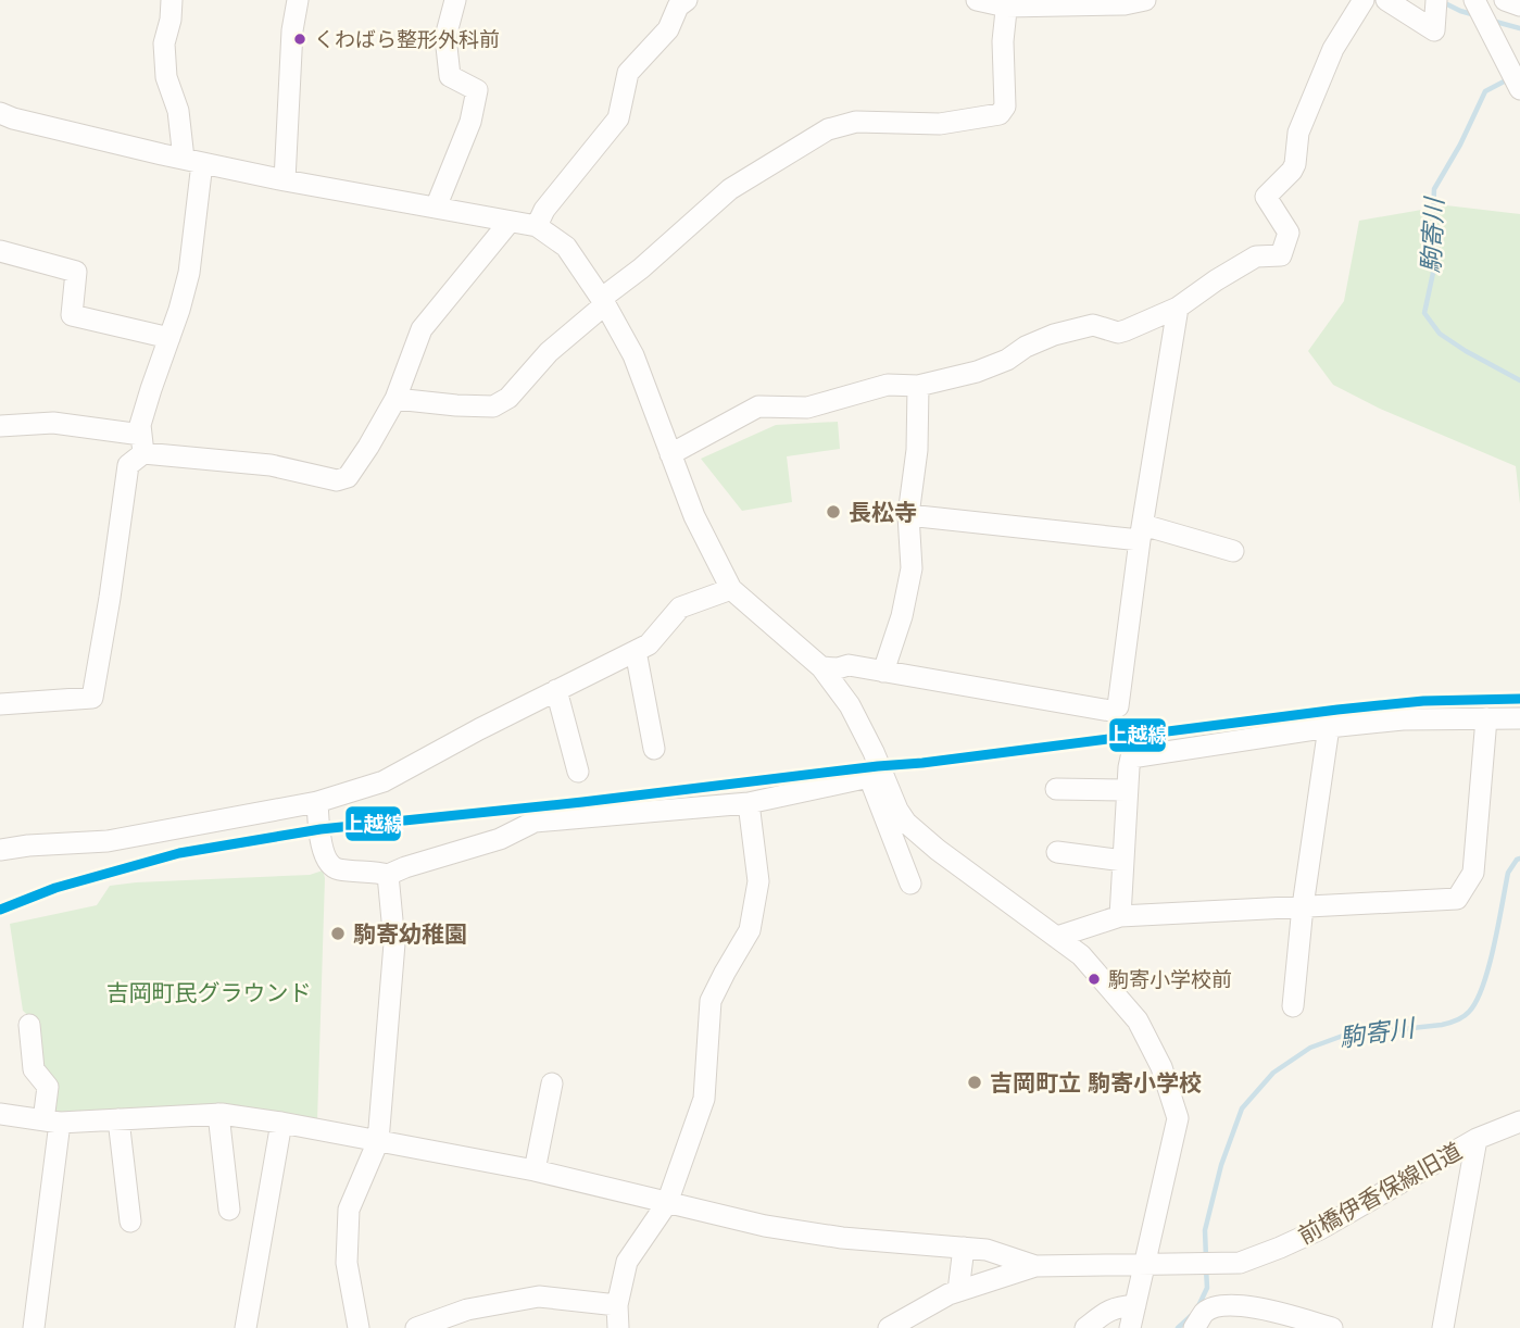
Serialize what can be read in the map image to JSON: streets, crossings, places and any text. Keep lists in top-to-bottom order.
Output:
{
  "streets": {
    "street": ["前橋伊香保線旧道"]
  },
  "water": ["駒寄川"],
  "parks": ["吉岡町民グラウンド"],
  "places": [
    "くわばら整形外科前",
    "長松寺",
    "駒寄幼稚園",
    "駒寄小学校前",
    "吉岡町立 駒寄小学校"
  ],
  "lines": ["transit line 上越線"]
}
